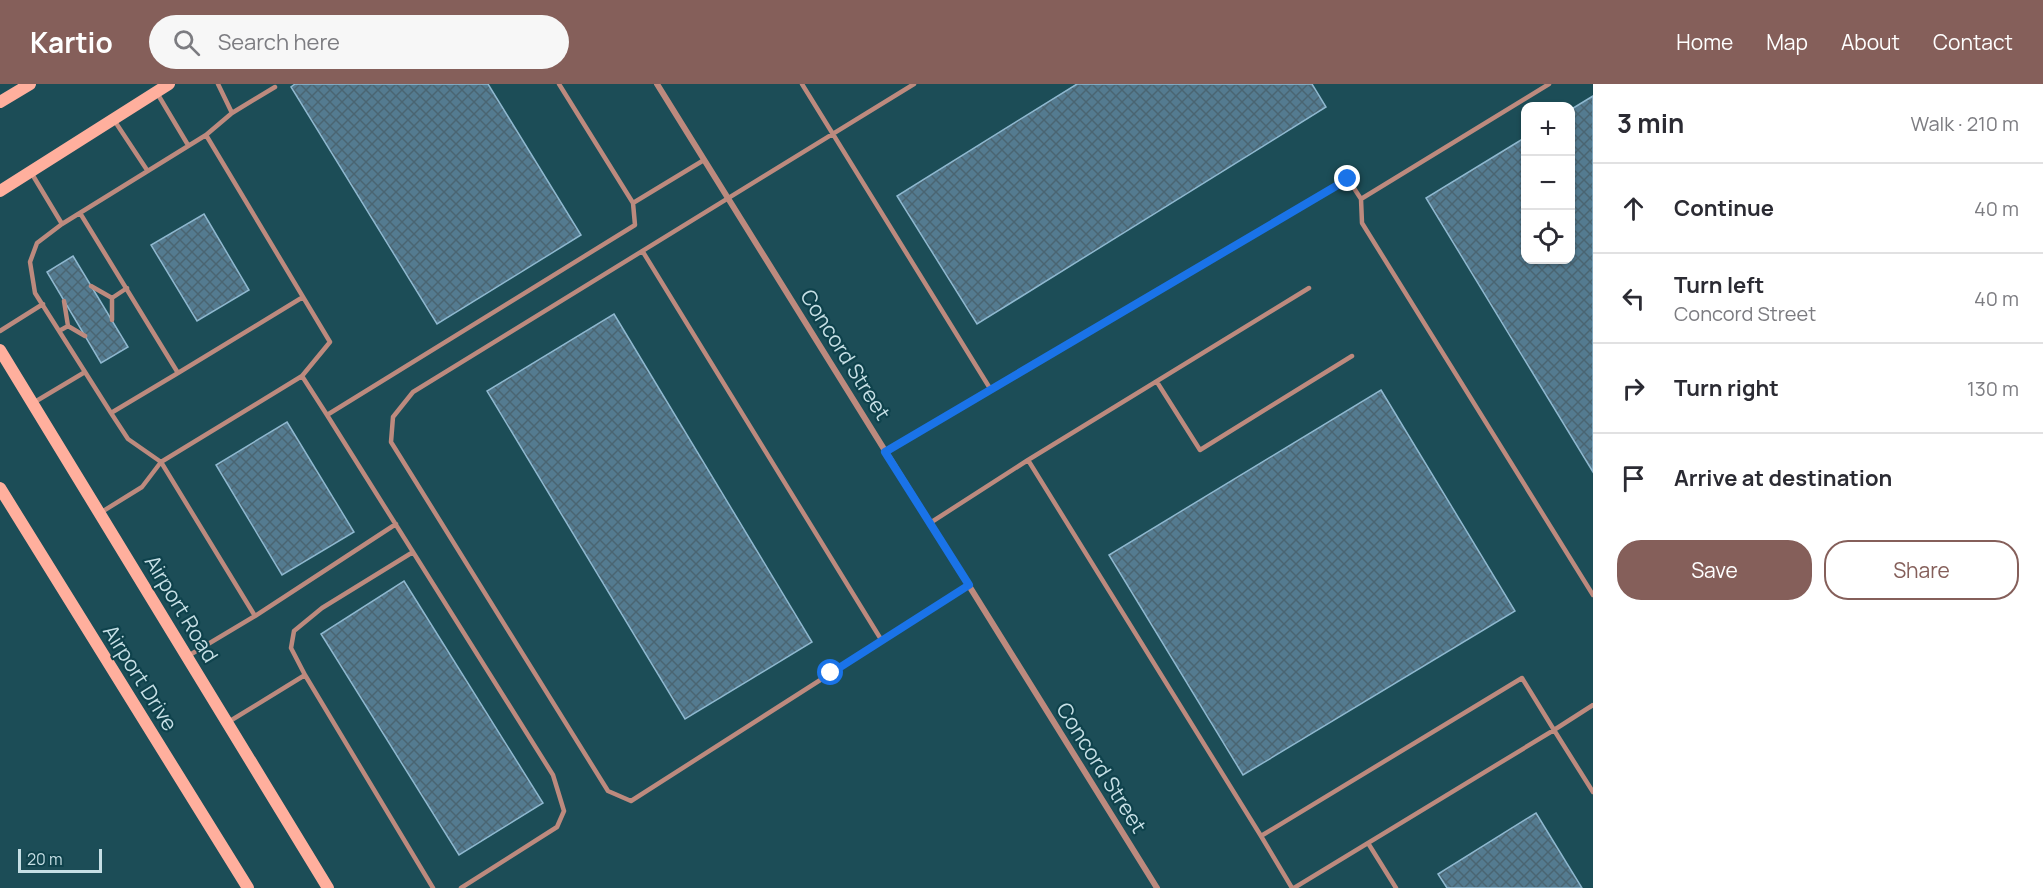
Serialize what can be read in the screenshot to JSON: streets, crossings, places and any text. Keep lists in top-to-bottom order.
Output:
{
  "streets": {
    "main road": ["Airport Road", "Airport Drive"],
    "street": ["Concord Street"]
  },
  "scale_bar": "20 m",
  "page": {
    "header": "Kartio",
    "search": "Search here",
    "nav": [
      "Home",
      "Map",
      "About",
      "Contact"
    ],
    "heading": ["3 min", "Walk · 210 m"],
    "map_buttons": ["+", "−"],
    "list": [
      ["Continue", "40 m"],
      ["Turn left", "Concord Street", "40 m"],
      ["Turn right", "130 m"],
      "Arrive at destination"
    ],
    "buttons": ["Save", "Share"],
    "scale": "20 m"
  }
}
